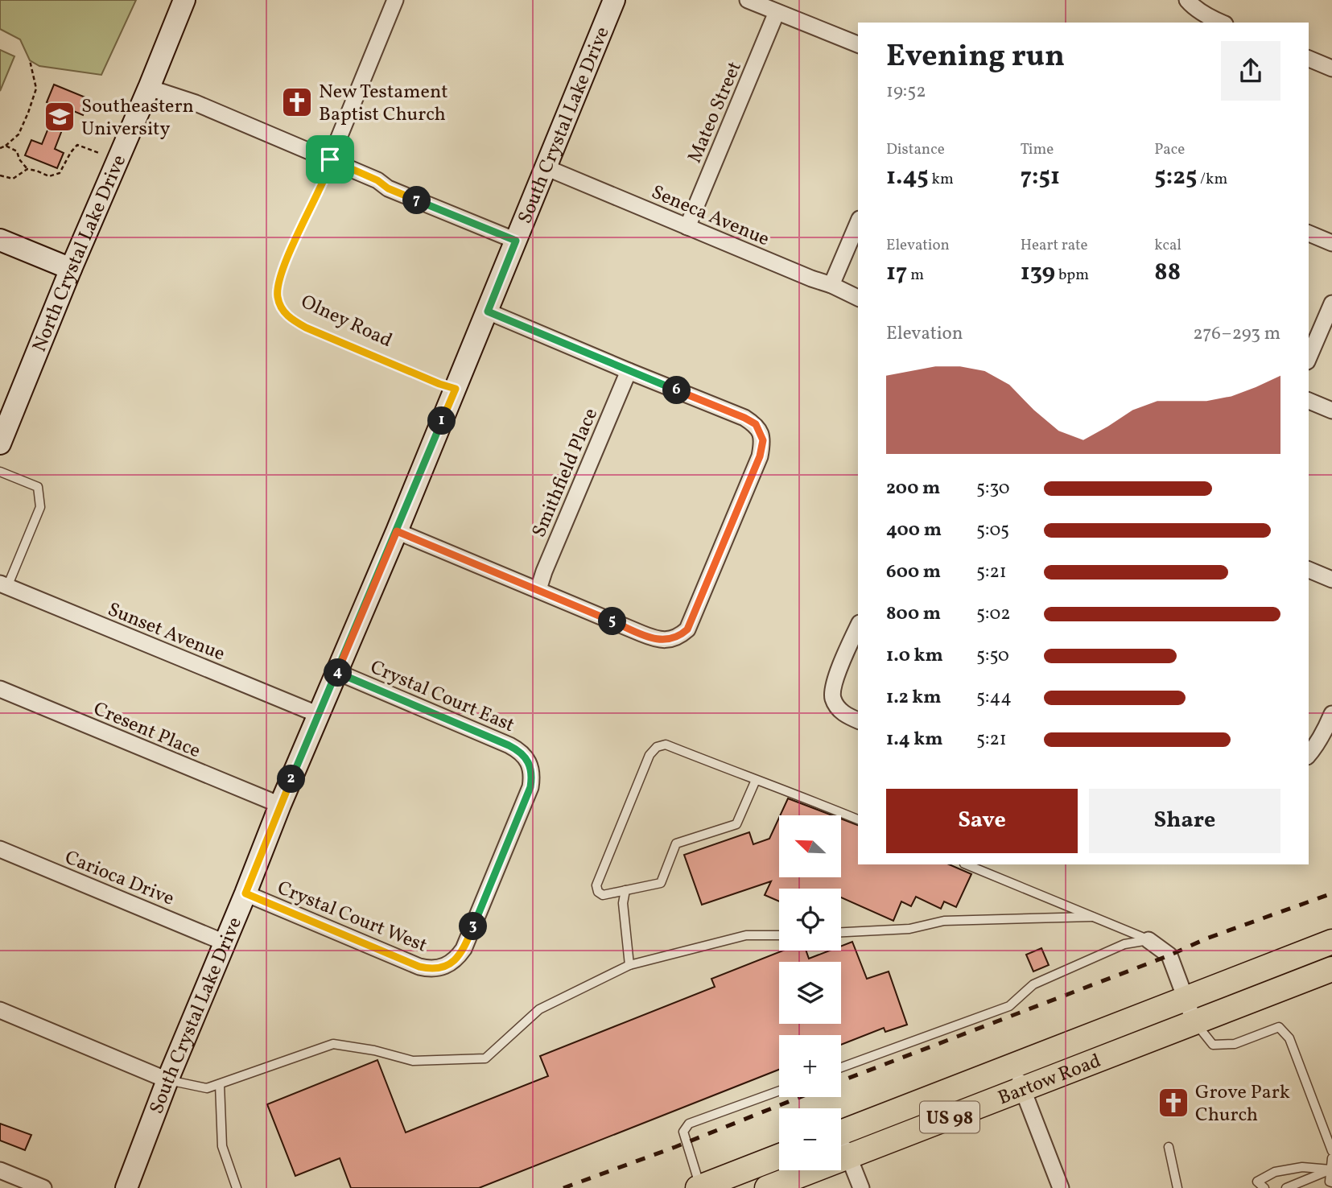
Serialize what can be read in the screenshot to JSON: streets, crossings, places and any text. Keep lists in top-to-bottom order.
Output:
{
  "streets": {
    "main road": ["Bartow Road", "US 98"],
    "street": [
      "Mateo Street",
      "South Crystal Lake Drive",
      "Seneca Avenue",
      "North Crystal Lake Drive",
      "Olney Road",
      "Smithfield Place",
      "Sunset Avenue",
      "Crystal Court East",
      "Cresent Place",
      "Carioca Drive",
      "Crystal Court West"
    ]
  },
  "crossings": [
    ["Mateo Street", "Seneca Avenue"],
    ["South Crystal Lake Drive", "Seneca Avenue"],
    ["South Crystal Lake Drive", "Olney Road"],
    ["South Crystal Lake Drive", "Sunset Avenue"],
    ["South Crystal Lake Drive", "Crystal Court East"],
    ["South Crystal Lake Drive", "Cresent Place"],
    ["South Crystal Lake Drive", "Carioca Drive"],
    ["South Crystal Lake Drive", "Crystal Court West"],
    ["Crystal Court East", "Crystal Court West"]
  ],
  "places": {
    "church": ["New Testament Baptist Church", "Grove Park Church"],
    "school or university": ["Southeastern University"]
  },
  "north": "top left",
  "page": {
    "heading": ["Evening run", "19:52"],
    "stats": [
      ["Distance", "1.45 km"],
      ["Time", "7:51"],
      ["Pace", "5:25 /km"],
      ["Elevation", "17 m"],
      ["Heart rate", "139 bpm"],
      ["kcal", "88"]
    ],
    "pins": [
      "7",
      "6",
      "1",
      "5",
      "4",
      "2",
      "3"
    ],
    "chart": ["Elevation", "276–293 m"],
    "list": [
      {
        "name": "200 m",
        "note": "5:30"
      },
      {
        "name": "400 m",
        "note": "5:05"
      },
      {
        "name": "600 m",
        "note": "5:21"
      },
      {
        "name": "800 m",
        "note": "5:02"
      },
      {
        "name": "1.0 km",
        "note": "5:50"
      },
      {
        "name": "1.2 km",
        "note": "5:44"
      },
      {
        "name": "1.4 km",
        "note": "5:21"
      }
    ],
    "buttons": ["Save", "Share"],
    "map_buttons": ["+", "−"]
  }
}
